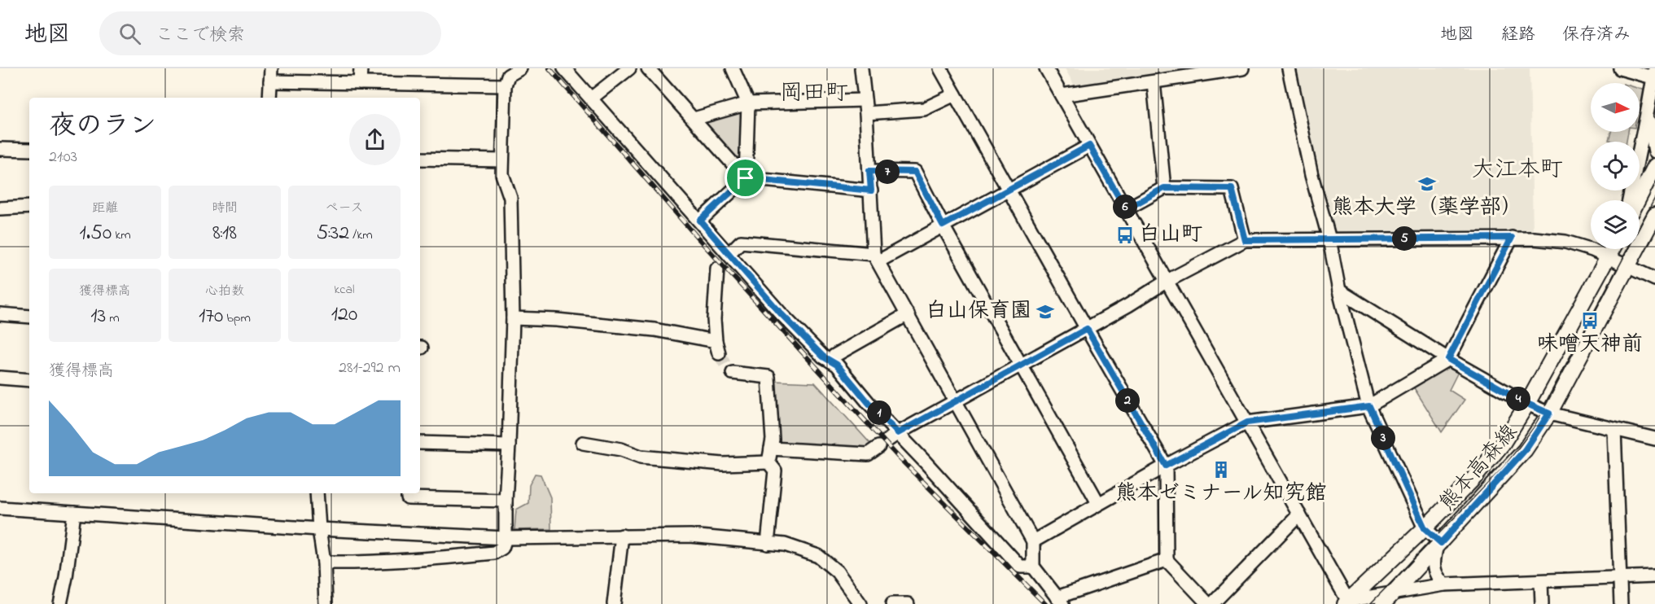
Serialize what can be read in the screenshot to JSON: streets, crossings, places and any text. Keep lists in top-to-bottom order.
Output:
{
  "streets": {
    "main road": ["熊本高森線"]
  },
  "districts": ["岡田町", "大江本町"],
  "places": {
    "school or university": ["熊本大学（薬学部）", "白山保育園"],
    "bus stop": ["白山町", "味噌天神前"],
    "building": ["熊本ゼミナール知究館"]
  },
  "north": "right",
  "page": {
    "header": "地図",
    "search": "ここで検索",
    "nav": ["地図", "経路", "保存済み"],
    "heading": ["夜のラン", "21:03"],
    "pins": [
      "7",
      "6",
      "5",
      "4",
      "2",
      "1",
      "3"
    ],
    "stats": [
      ["距離", "1.50 km"],
      ["時間", "8:18"],
      ["ペース", "5:32 /km"],
      ["獲得標高", "13 m"],
      ["心拍数", "170 bpm"],
      ["kcal", "120"]
    ],
    "chart": ["獲得標高", "281–292 m"]
  }
}
